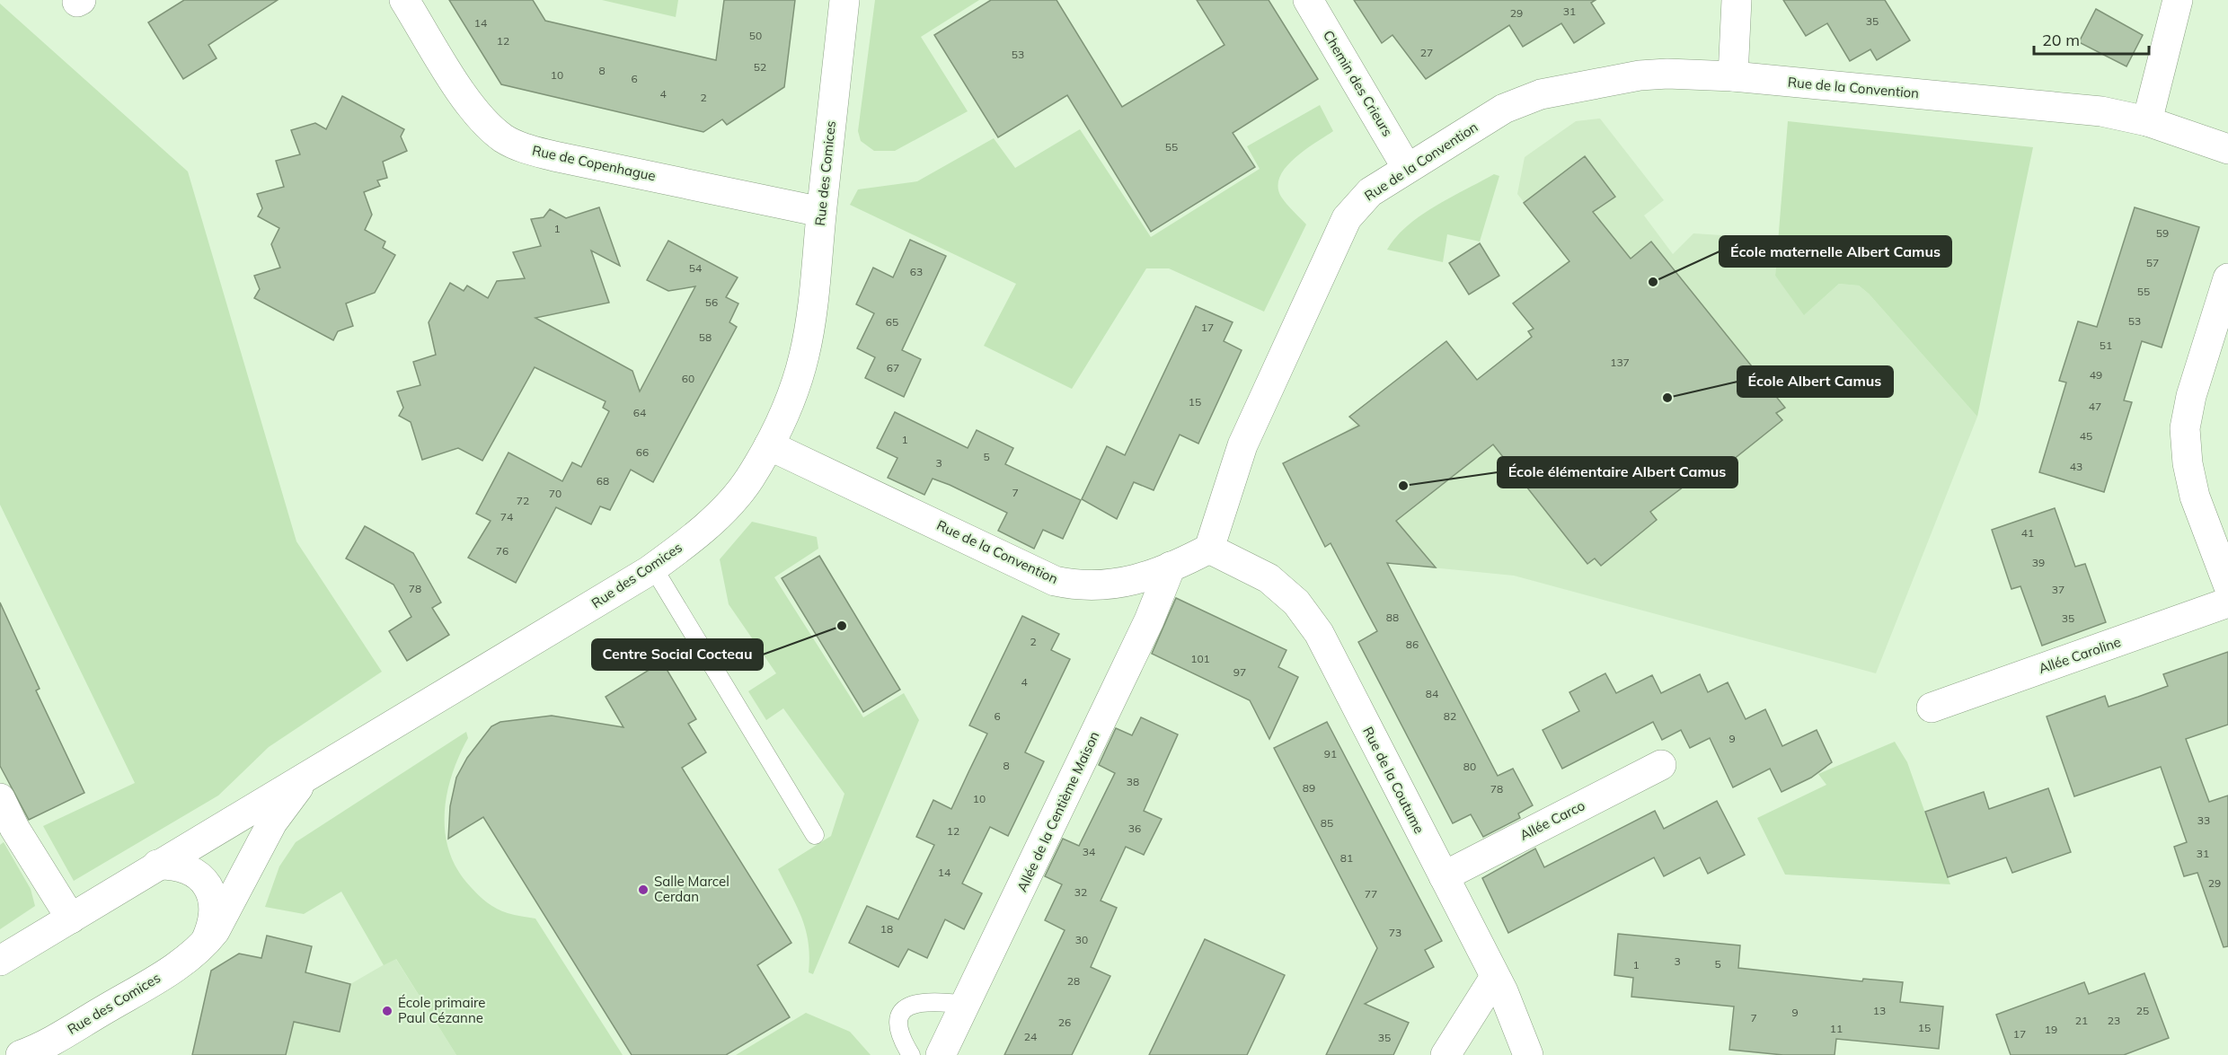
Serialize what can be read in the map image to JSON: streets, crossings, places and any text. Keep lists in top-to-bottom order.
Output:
{
  "streets": {
    "street": [
      "Chemin des Crieurs",
      "Rue de la Convention",
      "Rue de Copenhague",
      "Rue des Comices",
      "Allée Caroline",
      "Rue de la Coutume",
      "Allée de la Centième Maison",
      "Allée Carco"
    ]
  },
  "crossings": [
    ["Chemin des Crieurs", "Rue de la Convention"],
    ["Rue de la Convention", "Rue des Comices"],
    ["Rue de la Convention", "Rue de la Coutume"],
    ["Rue de la Convention", "Allée de la Centième Maison"],
    ["Rue de Copenhague", "Rue des Comices"],
    ["Rue de la Coutume", "Allée Carco"]
  ],
  "places": [
    "École maternelle Albert Camus",
    "École Albert Camus",
    "École élémentaire Albert Camus",
    "Centre Social Cocteau",
    "Salle Marcel Cerdan",
    "École primaire Paul Cézanne"
  ],
  "house_numbers": [
    "31",
    "29",
    "35",
    "14",
    "50",
    "12",
    "27",
    "53",
    "52",
    "8",
    "10",
    "6",
    "4",
    "2",
    "55",
    "1",
    "59",
    "57",
    "54",
    "63",
    "55",
    "56",
    "53",
    "65",
    "17",
    "58",
    "51",
    "137",
    "67",
    "49",
    "60",
    "15",
    "47",
    "64",
    "45",
    "1",
    "66",
    "5",
    "3",
    "43",
    "68",
    "7",
    "70",
    "72",
    "74",
    "41",
    "76",
    "39",
    "78",
    "37",
    "88",
    "35",
    "2",
    "86",
    "101",
    "97",
    "4",
    "84",
    "6",
    "82",
    "9",
    "91",
    "8",
    "80",
    "38",
    "89",
    "78",
    "10",
    "33",
    "85",
    "36",
    "12",
    "34",
    "31",
    "81",
    "14",
    "29",
    "32",
    "77",
    "18",
    "73",
    "30",
    "3",
    "5",
    "1",
    "28",
    "13",
    "25",
    "9",
    "7",
    "21",
    "23",
    "26",
    "15",
    "11",
    "19",
    "17",
    "24",
    "35"
  ],
  "scale_bar": "20 m"
}
